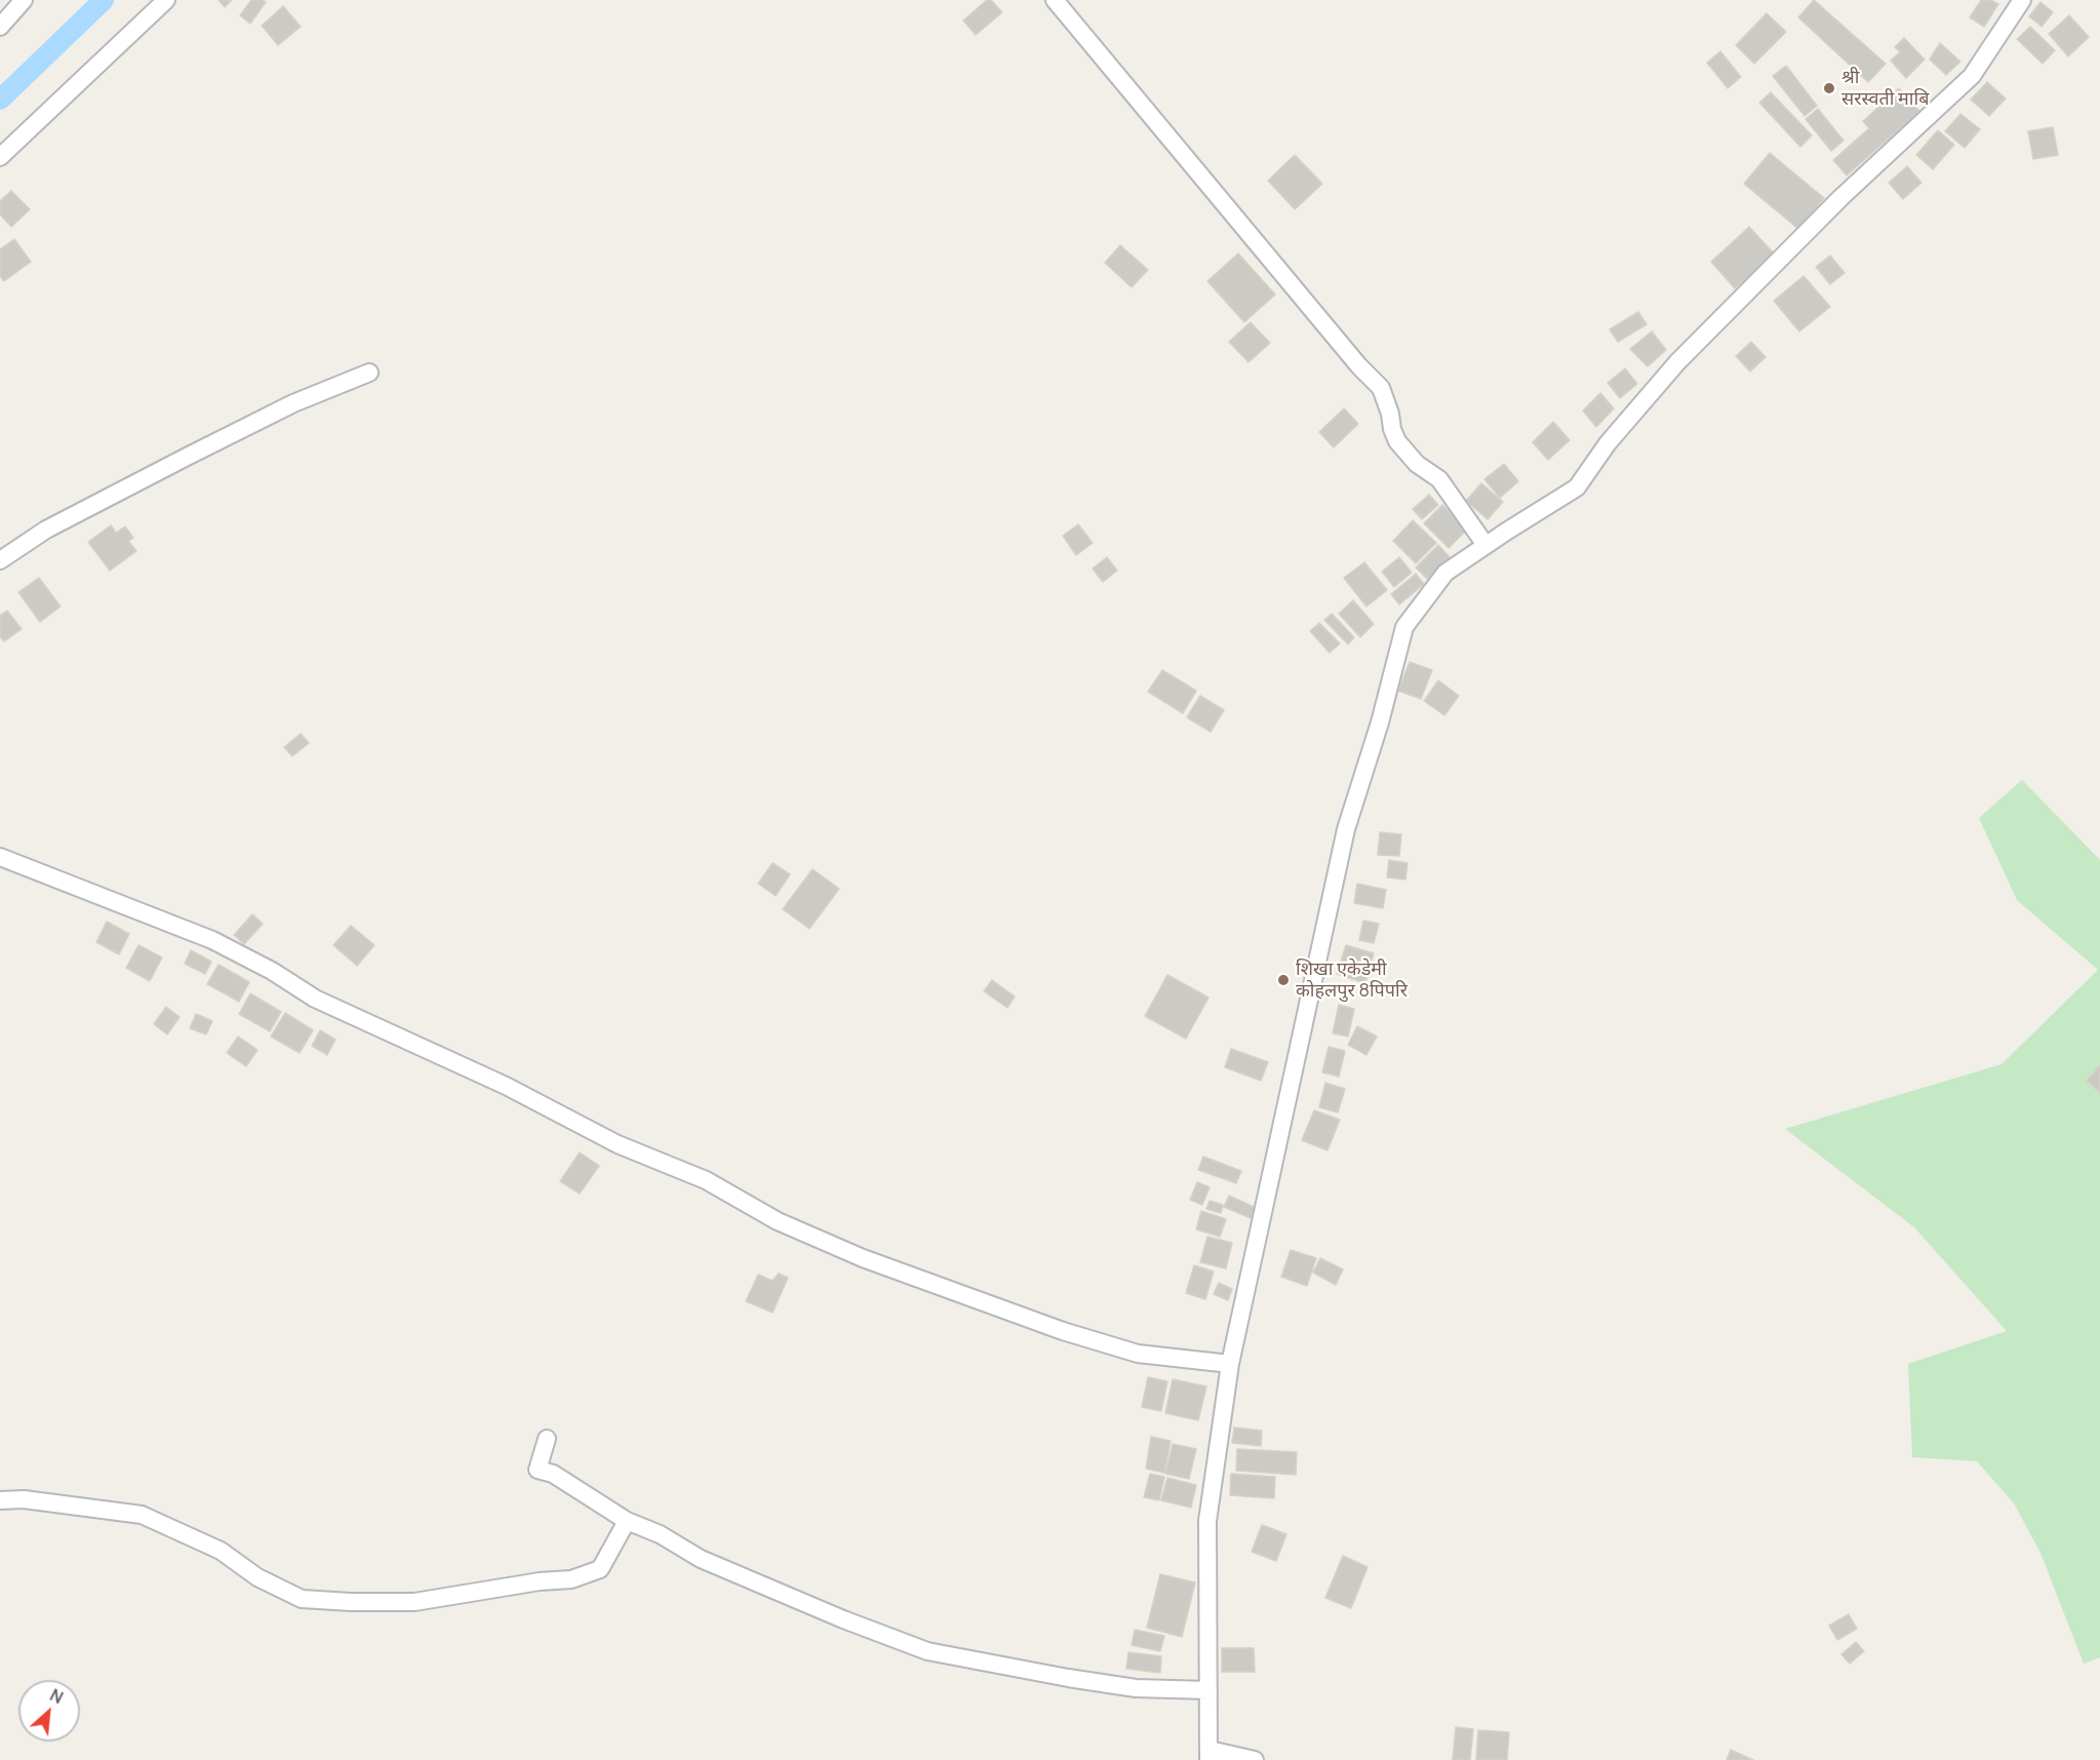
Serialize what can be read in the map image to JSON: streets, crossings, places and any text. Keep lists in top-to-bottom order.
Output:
{
  "places": ["श्री सरस्वती माबि", "शिखा एकेडेमी कोहलपुर 8पिपरि"],
  "north": "top right"
}
